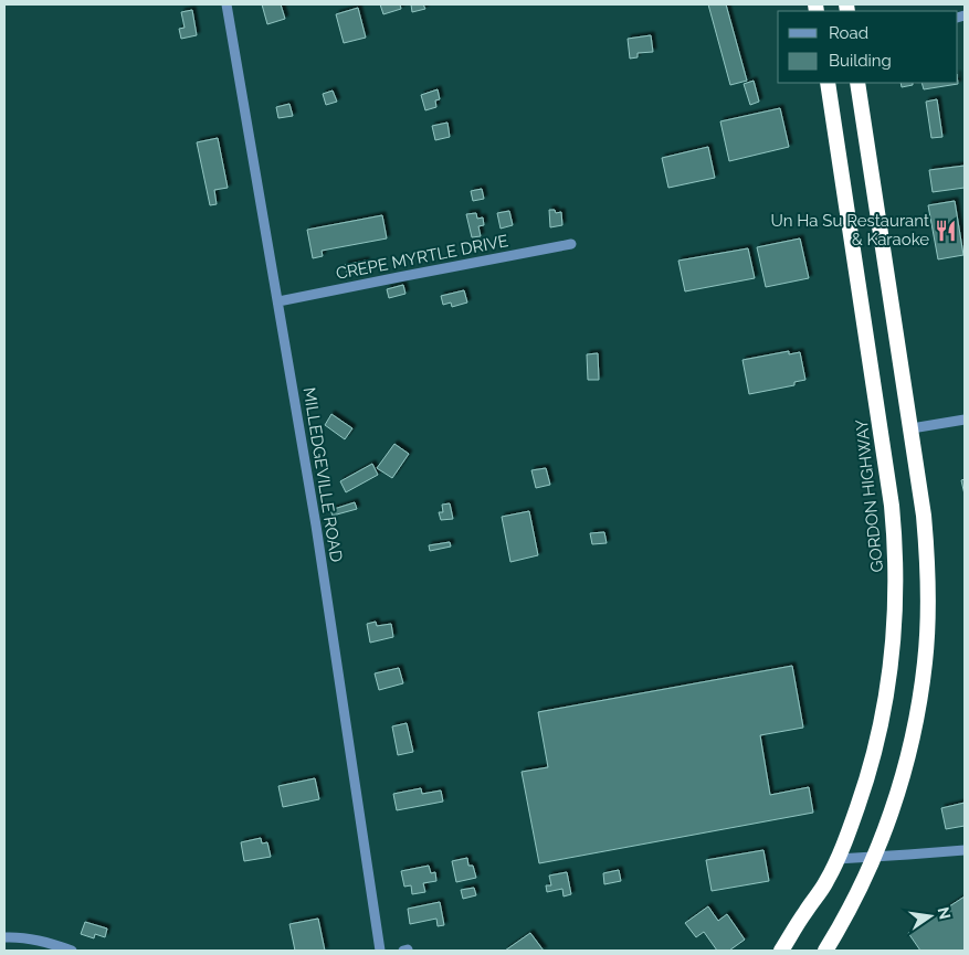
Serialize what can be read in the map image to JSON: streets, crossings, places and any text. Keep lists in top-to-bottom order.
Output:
{
  "streets": {
    "highway": ["GORDON HIGHWAY"],
    "street": ["CREPE MYRTLE DRIVE", "MILLEDGEVILLE ROAD"]
  },
  "crossings": [
    ["CREPE MYRTLE DRIVE", "MILLEDGEVILLE ROAD"]
  ],
  "places": {
    "restaurant": ["Un Ha Su Restaurant & Karaoke"]
  },
  "legend": ["Road", "Building"],
  "north": "right"
}
